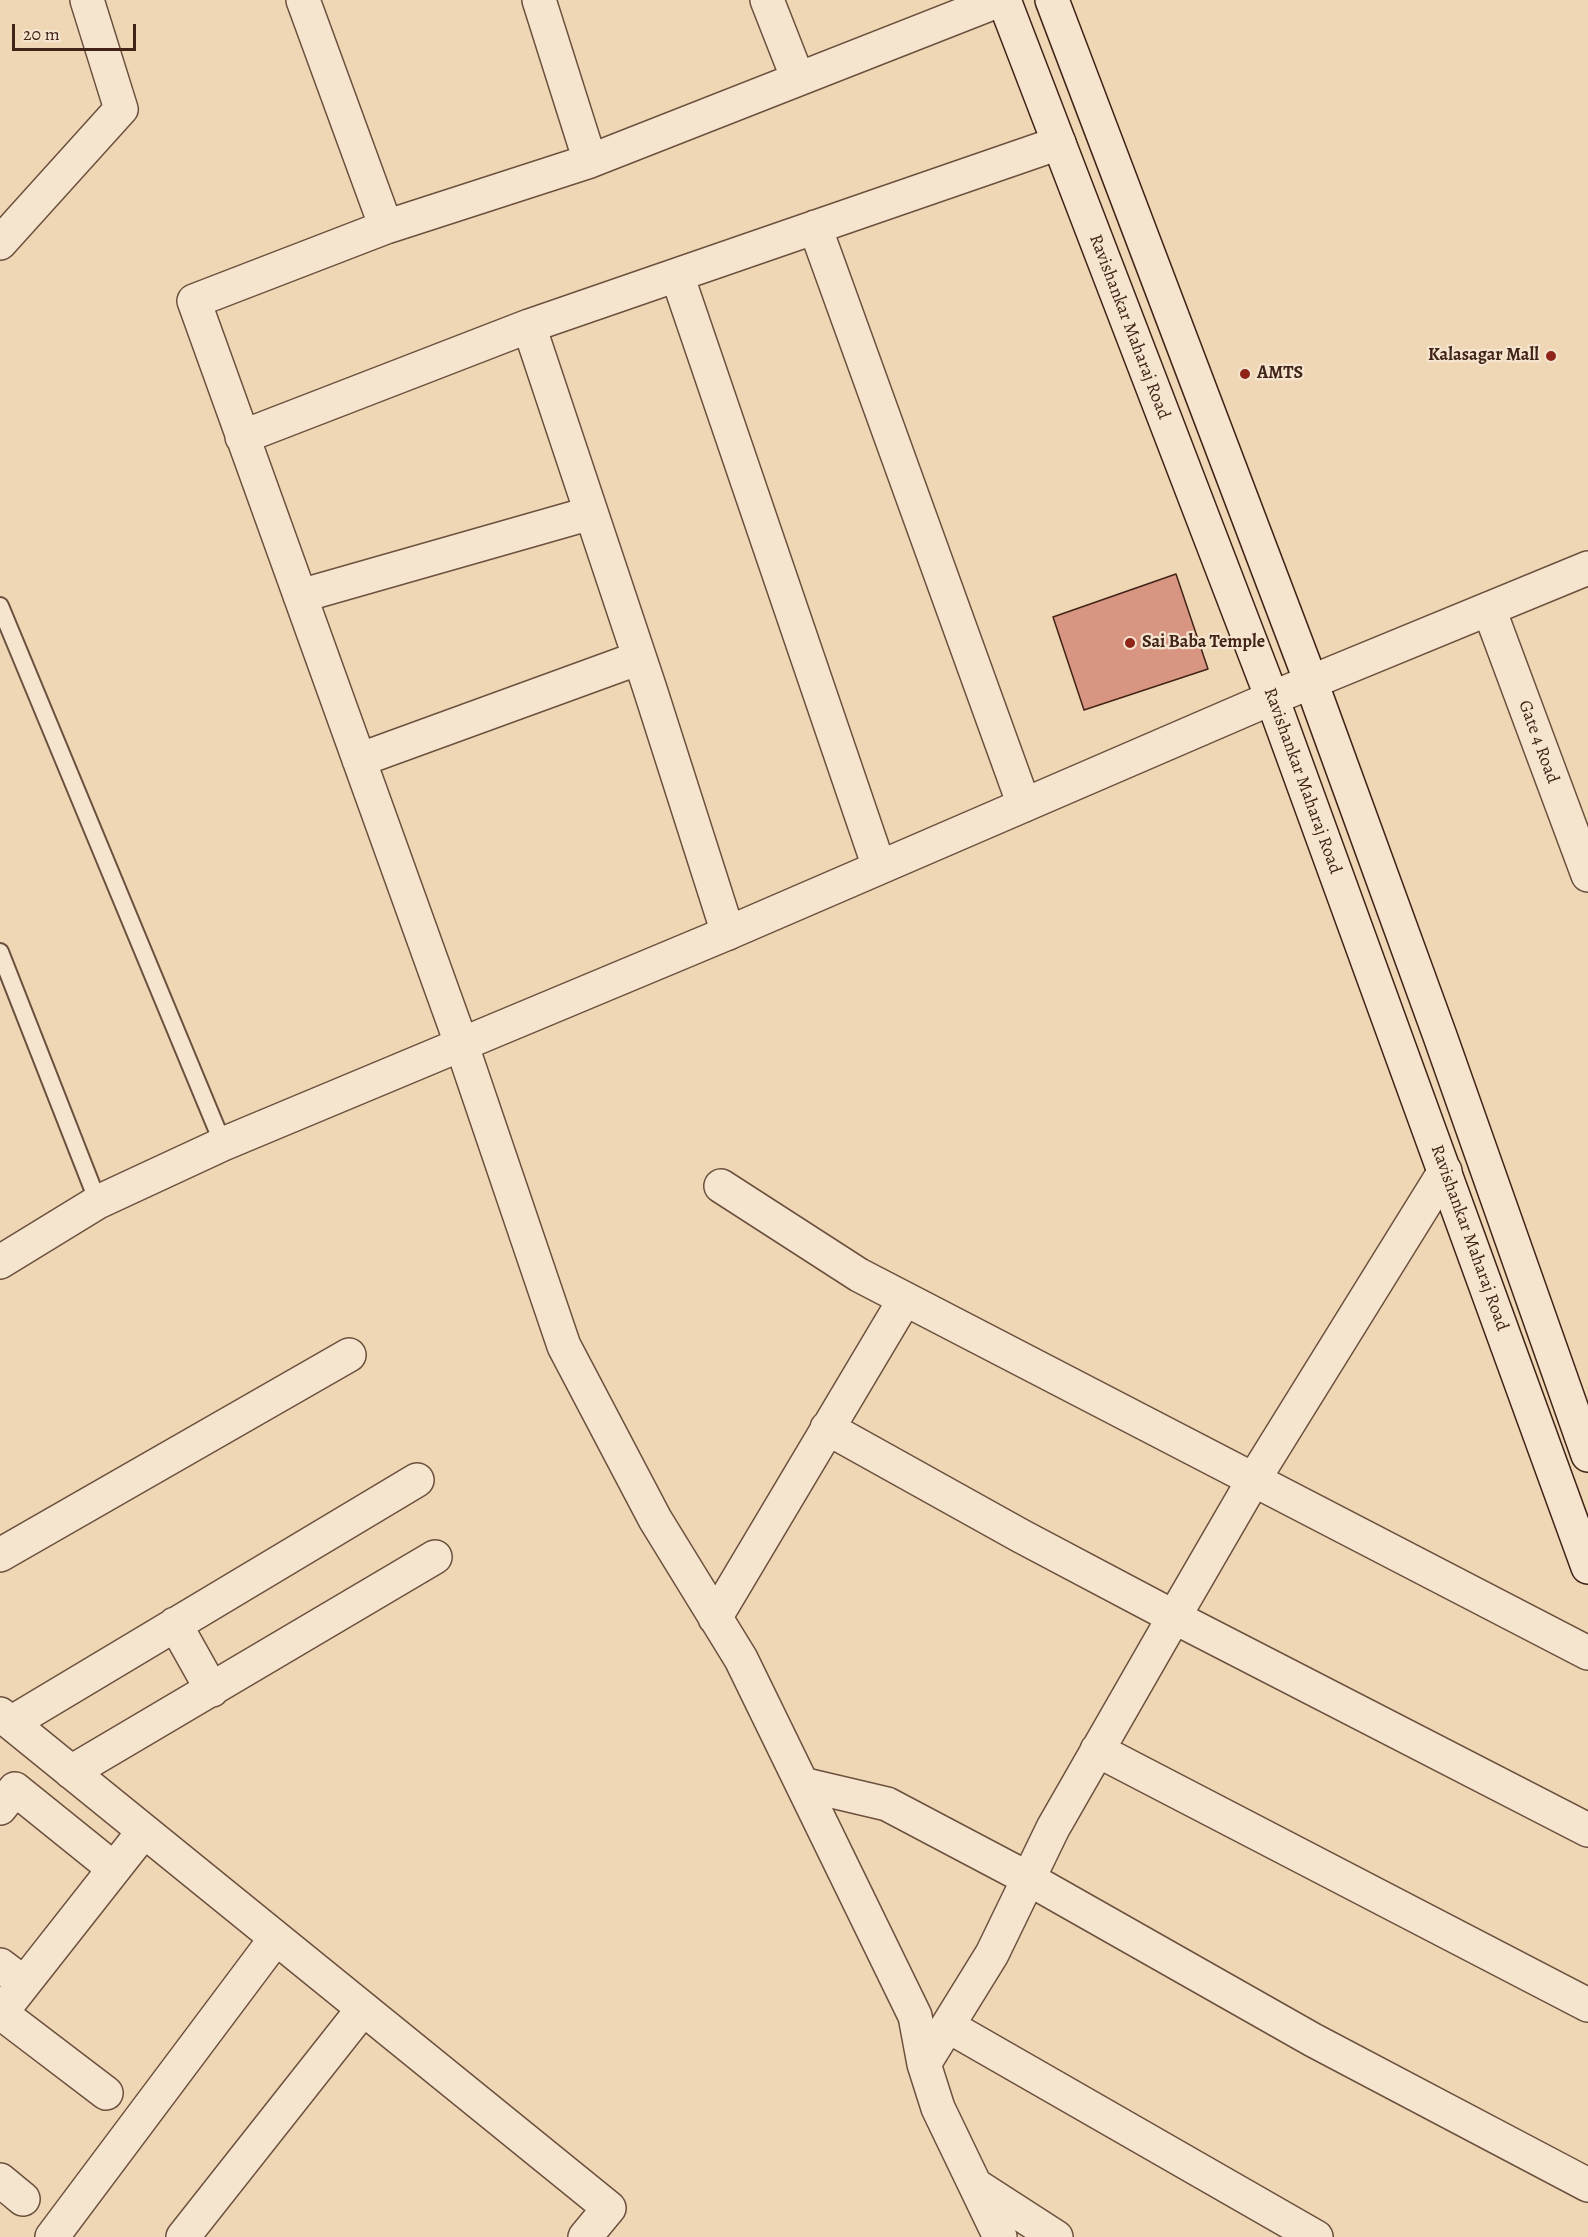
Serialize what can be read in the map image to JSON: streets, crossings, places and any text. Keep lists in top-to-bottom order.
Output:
{
  "streets": {
    "street": ["Ravishankar Maharaj Road", "Gate 4 Road"]
  },
  "places": ["Kalasagar Mall", "AMTS", "Sai Baba Temple"],
  "scale_bar": "20 m"
}
